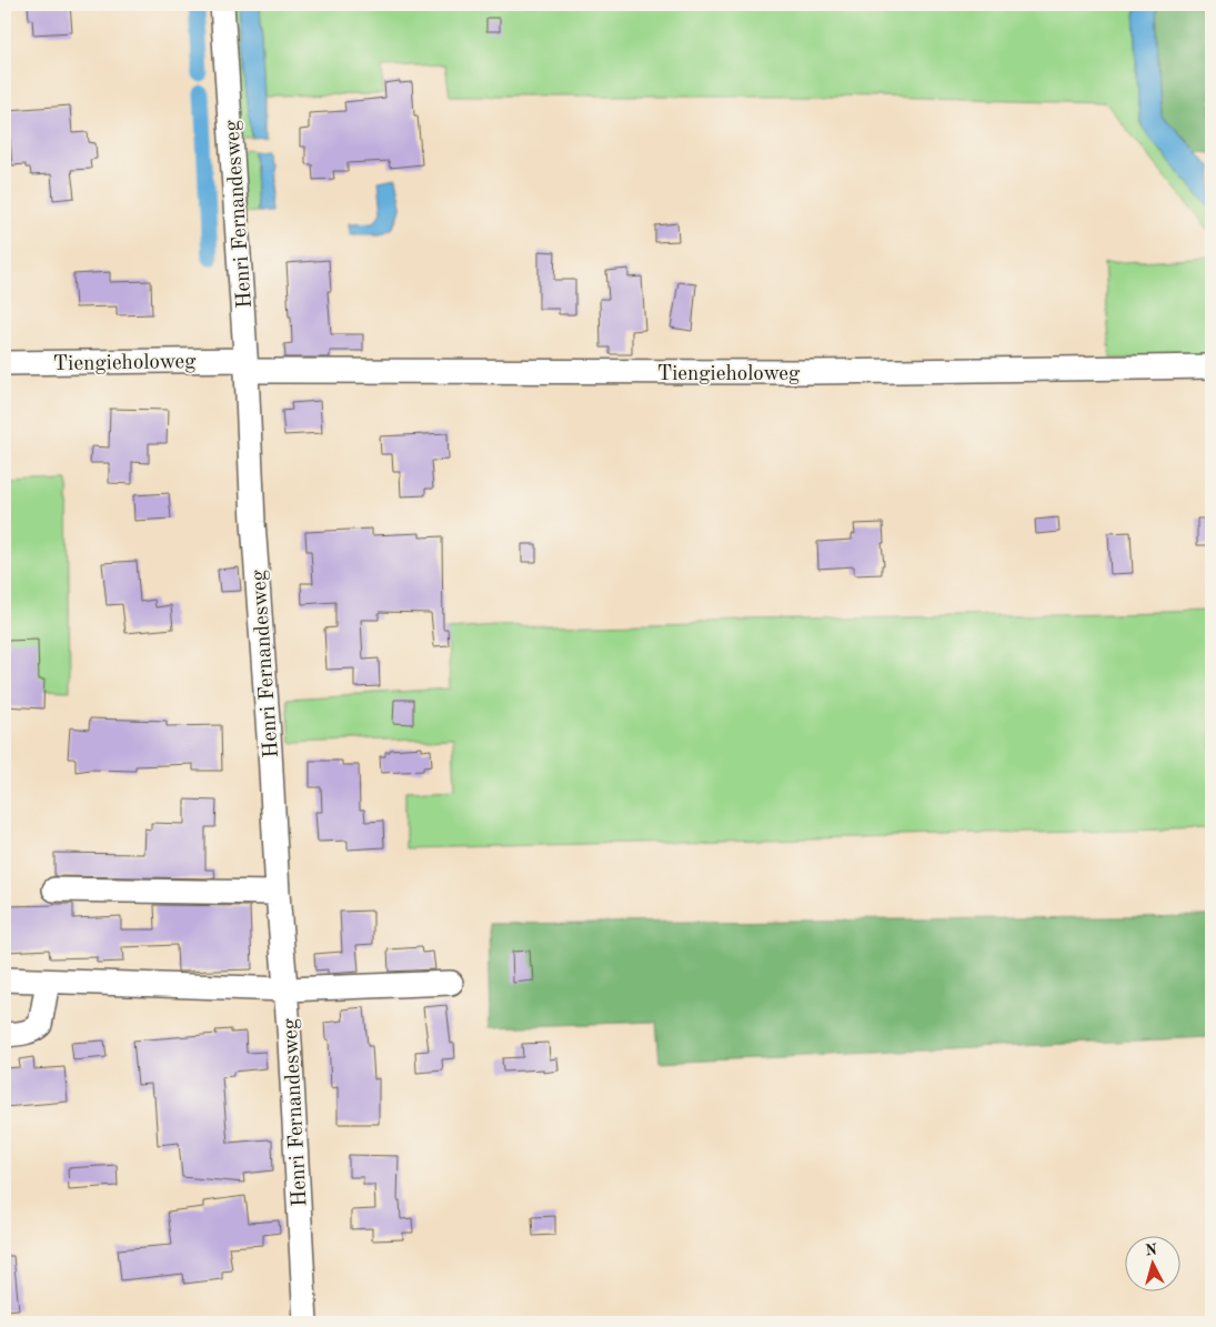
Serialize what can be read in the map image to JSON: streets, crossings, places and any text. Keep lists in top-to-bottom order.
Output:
{
  "streets": {
    "street": ["Henri Fernandesweg", "Tiengieholoweg"]
  },
  "crossings": [
    ["Henri Fernandesweg", "Tiengieholoweg"]
  ],
  "north": "top"
}
